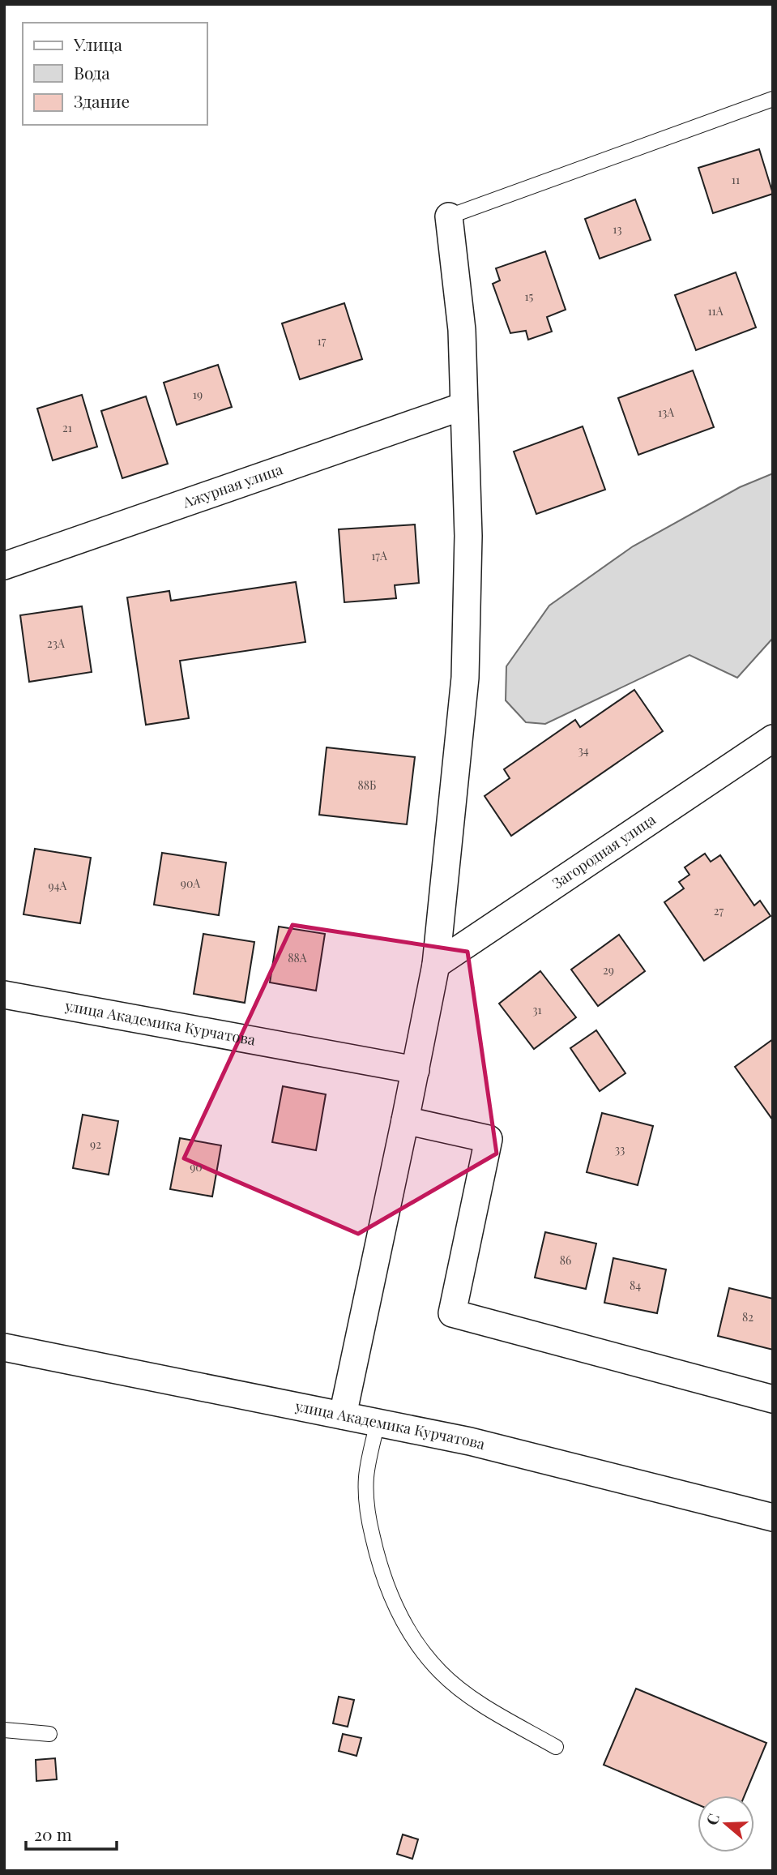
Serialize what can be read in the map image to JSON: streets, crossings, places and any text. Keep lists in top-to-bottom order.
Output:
{
  "streets": {
    "street": ["Ажурная улица", "Загородная улица", "улица Академика Курчатова"]
  },
  "house_numbers": [
    "11",
    "13",
    "15",
    "11А",
    "17",
    "19",
    "13А",
    "21",
    "17А",
    "23А",
    "34",
    "88Б",
    "90А",
    "94А",
    "27",
    "88А",
    "29",
    "31",
    "92",
    "33",
    "90",
    "86",
    "84",
    "82"
  ],
  "legend": ["Улица", "Вода", "Здание"],
  "scale_bar": "20 m",
  "north": "left"
}
